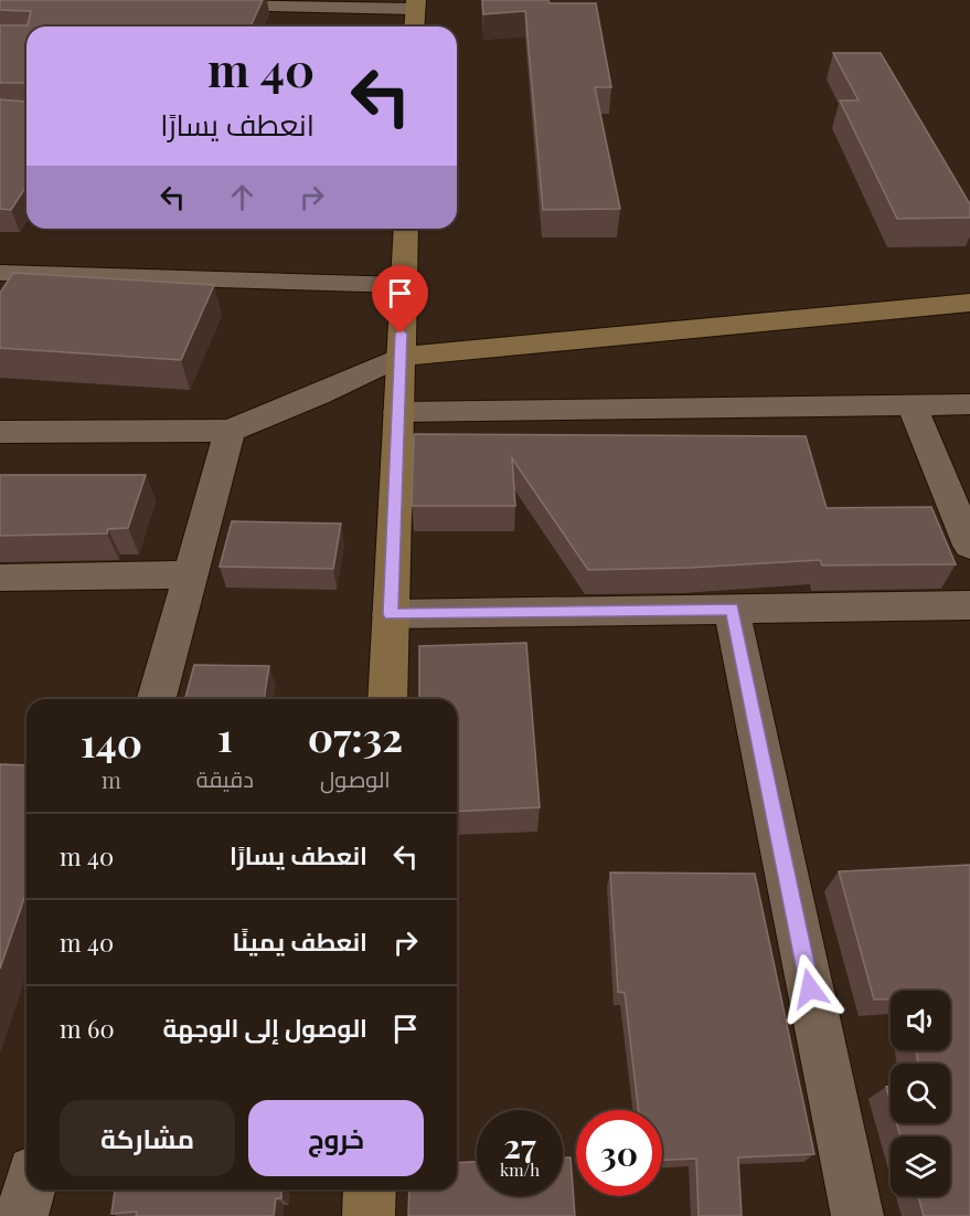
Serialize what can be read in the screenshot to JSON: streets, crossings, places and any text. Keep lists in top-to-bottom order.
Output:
{
  "page": {
    "turn": ["40 m", "انعطف يسارًا"],
    "eta": [
      "07:32",
      "الوصول",
      "1",
      "دقيقة",
      "140",
      "m"
    ],
    "list": [
      {
        "name": "انعطف يسارًا",
        "value": "40 m"
      },
      {
        "name": "انعطف يمينًا",
        "value": "40 m"
      },
      {
        "name": "الوصول إلى الوجهة",
        "value": "60 m"
      }
    ],
    "buttons": ["خروج", "مشاركة"],
    "speed": "27 km/h",
    "limit": "30"
  }
}
